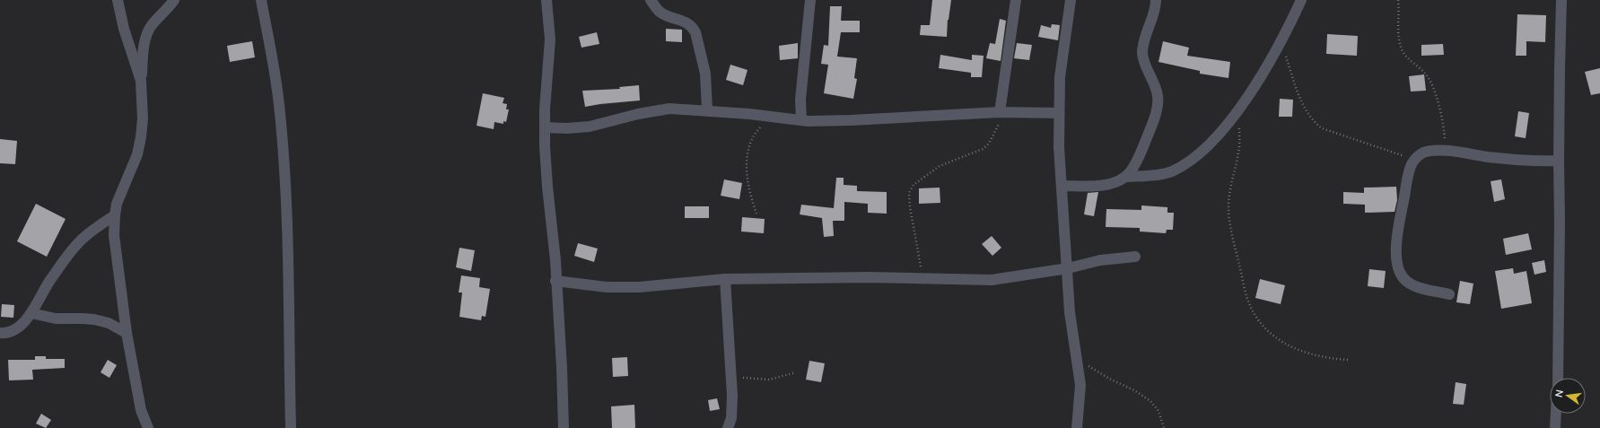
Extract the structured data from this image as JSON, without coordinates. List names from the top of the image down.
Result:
{
  "north": "left"
}
